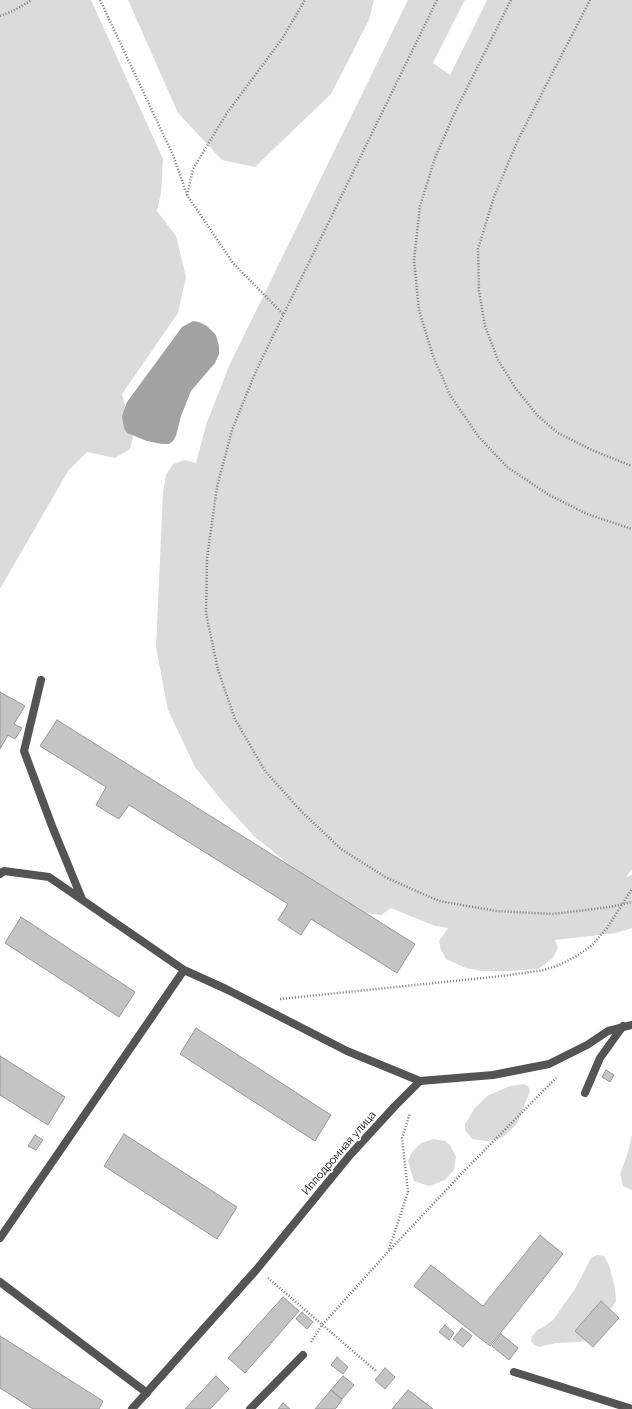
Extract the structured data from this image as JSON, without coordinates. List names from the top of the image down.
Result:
{
  "streets": {
    "street": ["Ипподромная улица"]
  }
}
